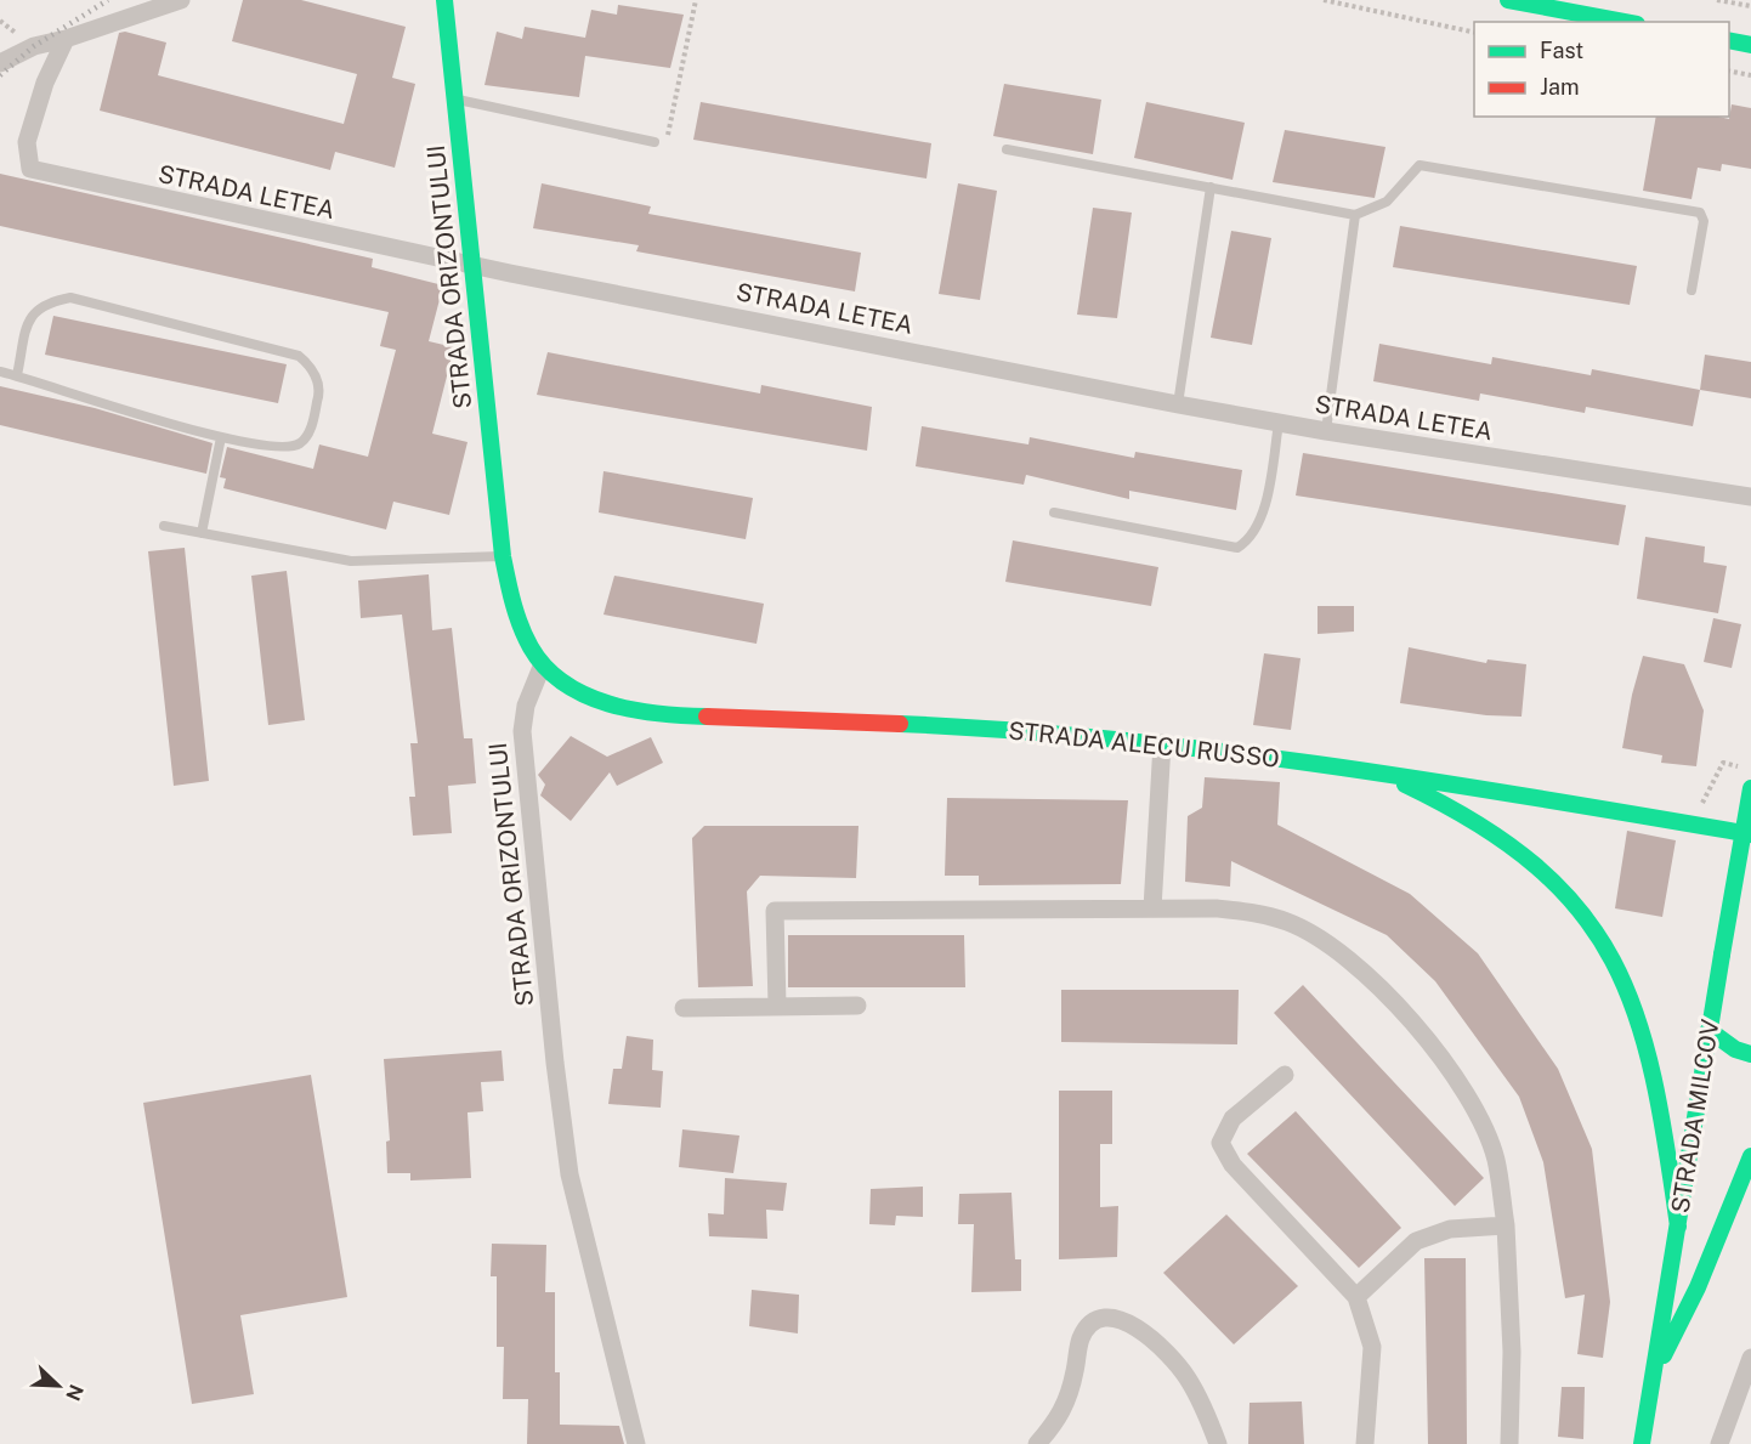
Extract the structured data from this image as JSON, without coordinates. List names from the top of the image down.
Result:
{
  "streets": {
    "street": [
      "STRADA LETEA",
      "STRADA ORIZONTULUI",
      "STRADA ALECU RUSSO",
      "STRADA MILCOV"
    ]
  },
  "crossings": [
    ["STRADA LETEA", "STRADA ORIZONTULUI"],
    ["STRADA ORIZONTULUI", "STRADA ALECU RUSSO"]
  ],
  "legend": ["Fast", "Jam"],
  "north": "bottom right"
}
